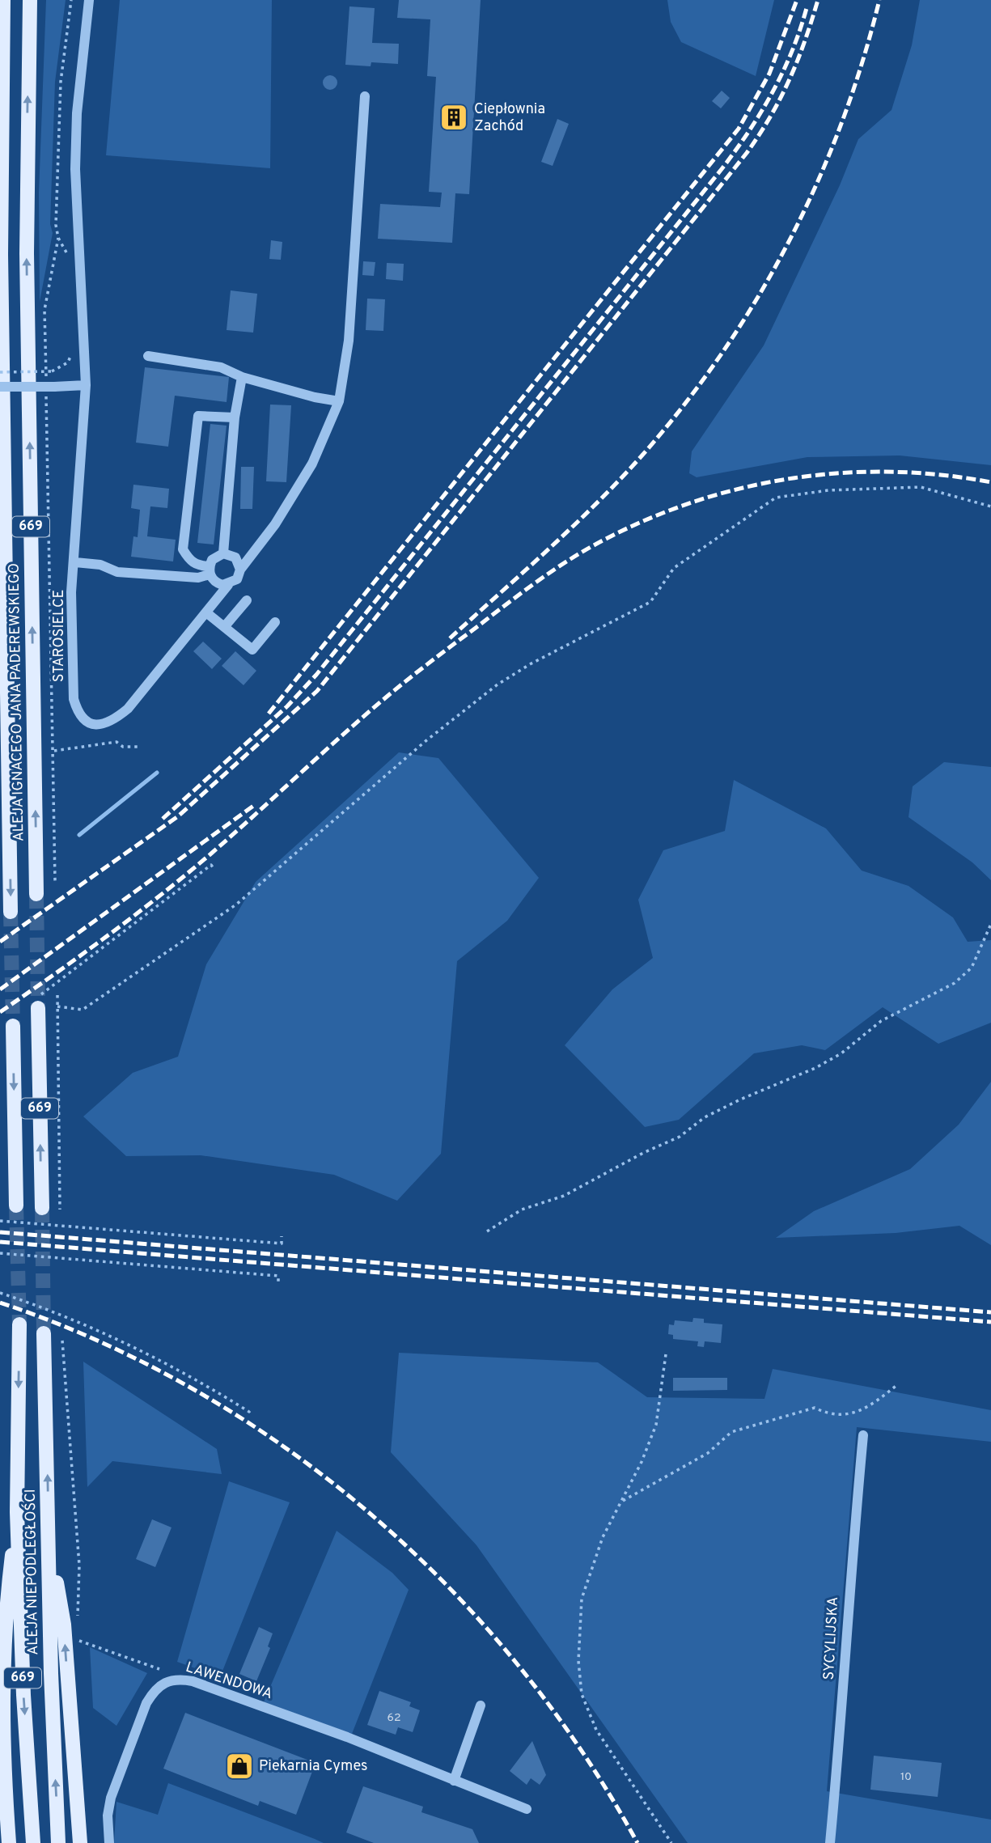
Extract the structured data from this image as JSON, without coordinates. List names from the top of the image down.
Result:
{
  "streets": {
    "main road": ["669", "ALEJA IGNACEGO JANA PADEREWSKIEGO", "ALEJA NIEPODLEGŁOŚCI"],
    "street": ["STAROSIELCE", "SYCYLIJSKA", "LAWENDOWA"]
  },
  "places": {
    "building": ["Ciepłownia Zachód"],
    "shop": ["Piekarnia Cymes"]
  },
  "house_numbers": ["62", "10"]
}
